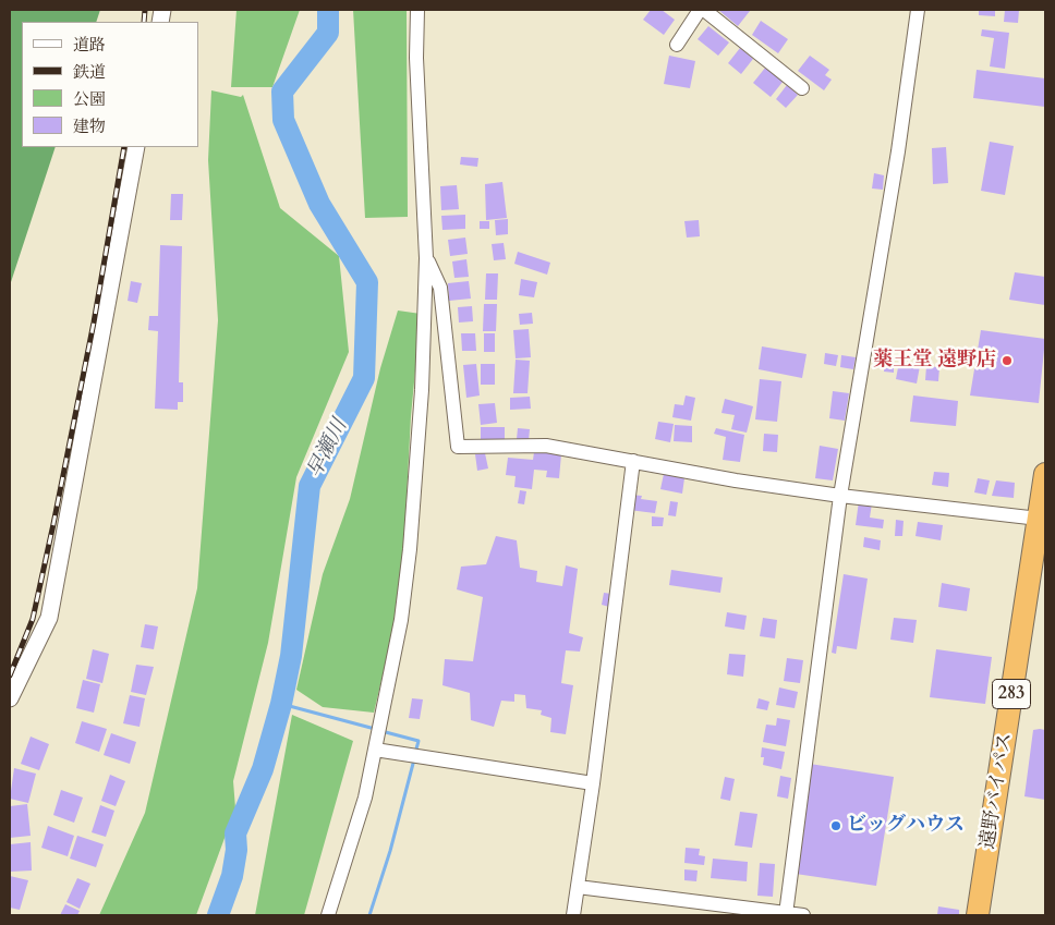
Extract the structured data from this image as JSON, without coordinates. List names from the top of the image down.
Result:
{
  "streets": {
    "highway": ["283", "遠野バイパス"]
  },
  "water": ["早瀬川"],
  "places": ["薬王堂 遠野店", "ビッグハウス"],
  "legend": [
    "道路",
    "鉄道",
    "公園",
    "建物"
  ]
}
